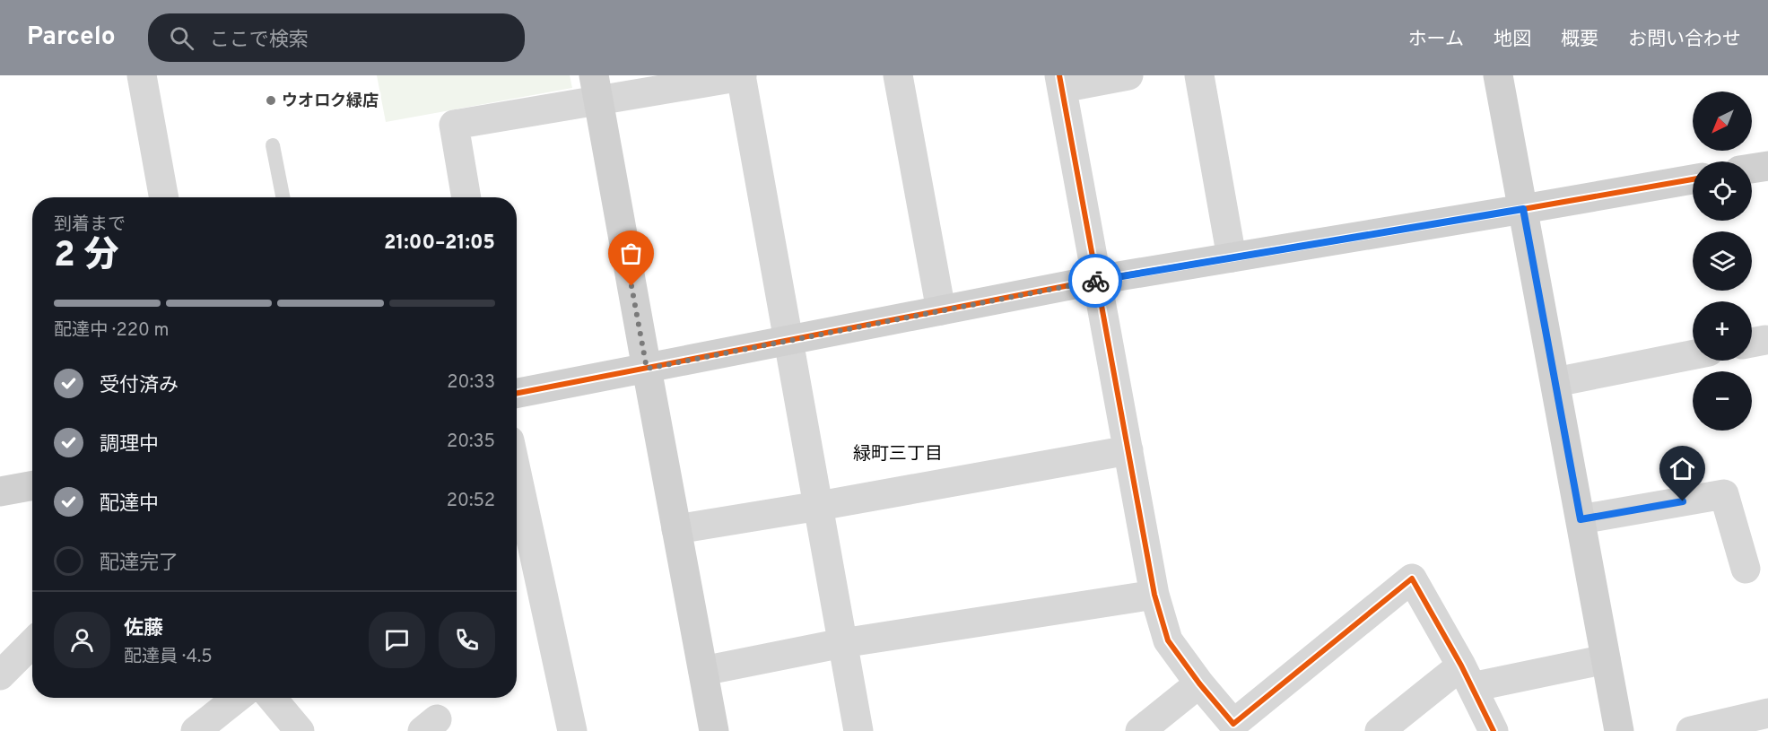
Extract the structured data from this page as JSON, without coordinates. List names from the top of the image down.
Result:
{
  "districts": ["緑町三丁目"],
  "places": ["ウオロク緑店"],
  "north": "bottom left",
  "page": {
    "header": "Parcelo",
    "search": "ここで検索",
    "nav": [
      "ホーム",
      "地図",
      "概要",
      "お問い合わせ"
    ],
    "map_buttons": ["+", "−"],
    "heading": ["2 分", "到着まで", "21:00–21:05"],
    "panel": ["佐藤", "配達員 · 4.5"],
    "bar": "配達中 · 220 m",
    "list": [
      ["受付済み", "20:33"],
      ["調理中", "20:35"],
      ["配達中", "20:52"],
      "配達完了"
    ]
  }
}
